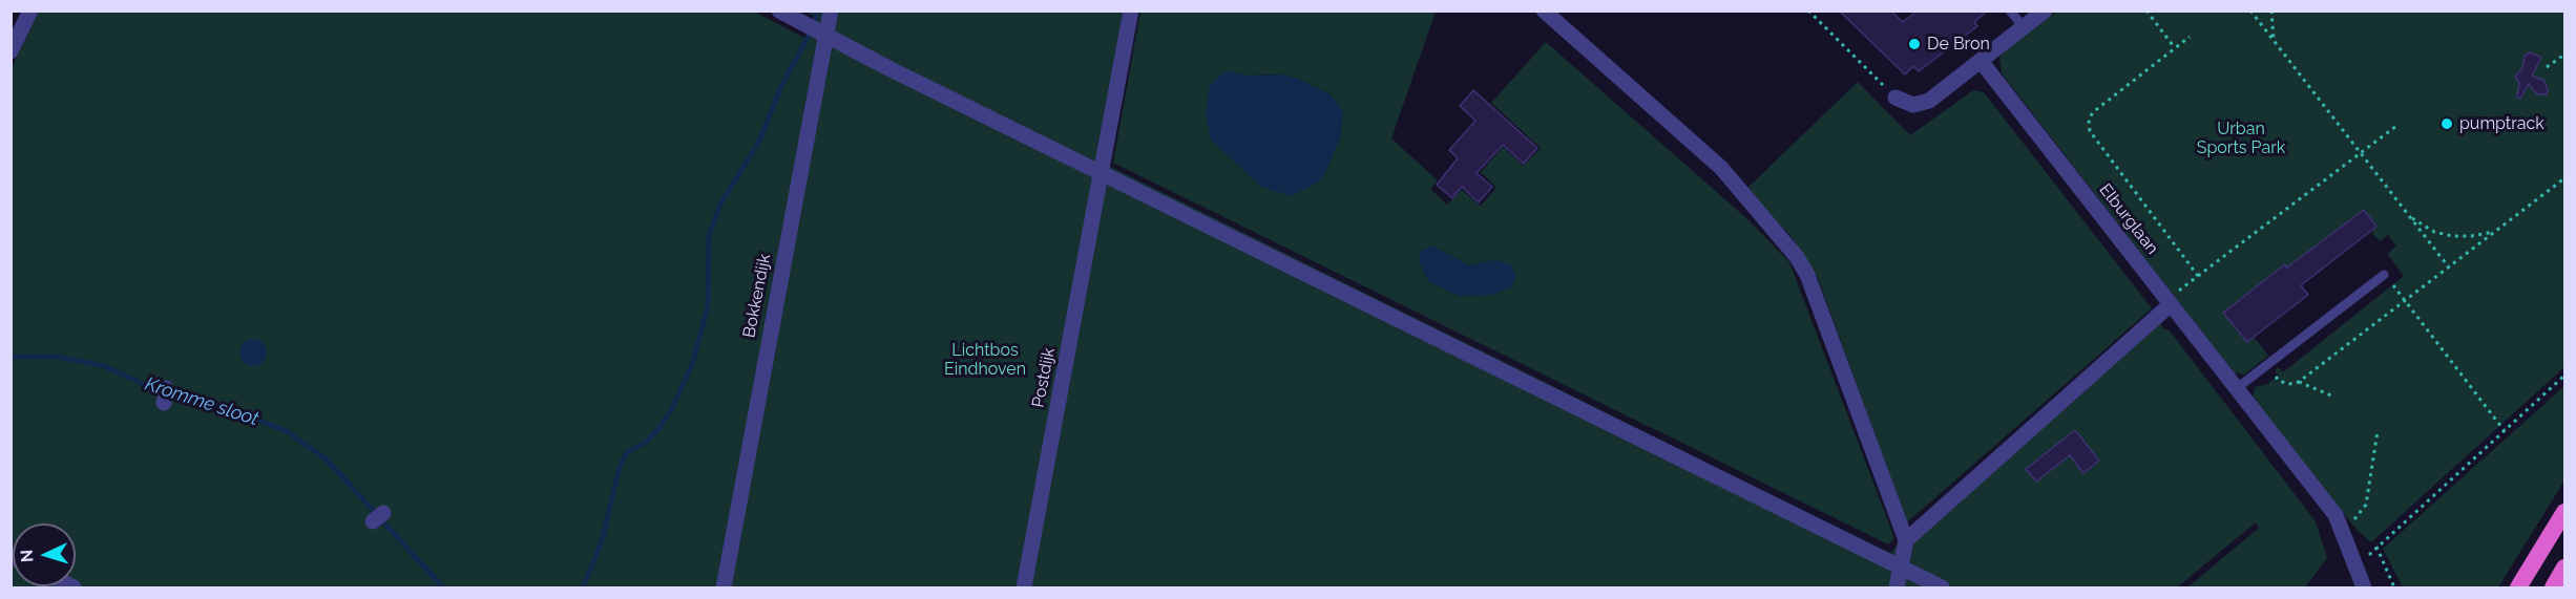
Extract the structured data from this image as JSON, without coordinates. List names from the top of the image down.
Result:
{
  "streets": {
    "street": ["Elburglaan", "Bokkendijk", "Postdijk"]
  },
  "water": ["Kromme sloot"],
  "parks": ["Urban Sports Park", "Lichtbos Eindhoven"],
  "places": ["De Bron", "pumptrack"],
  "north": "left"
}
